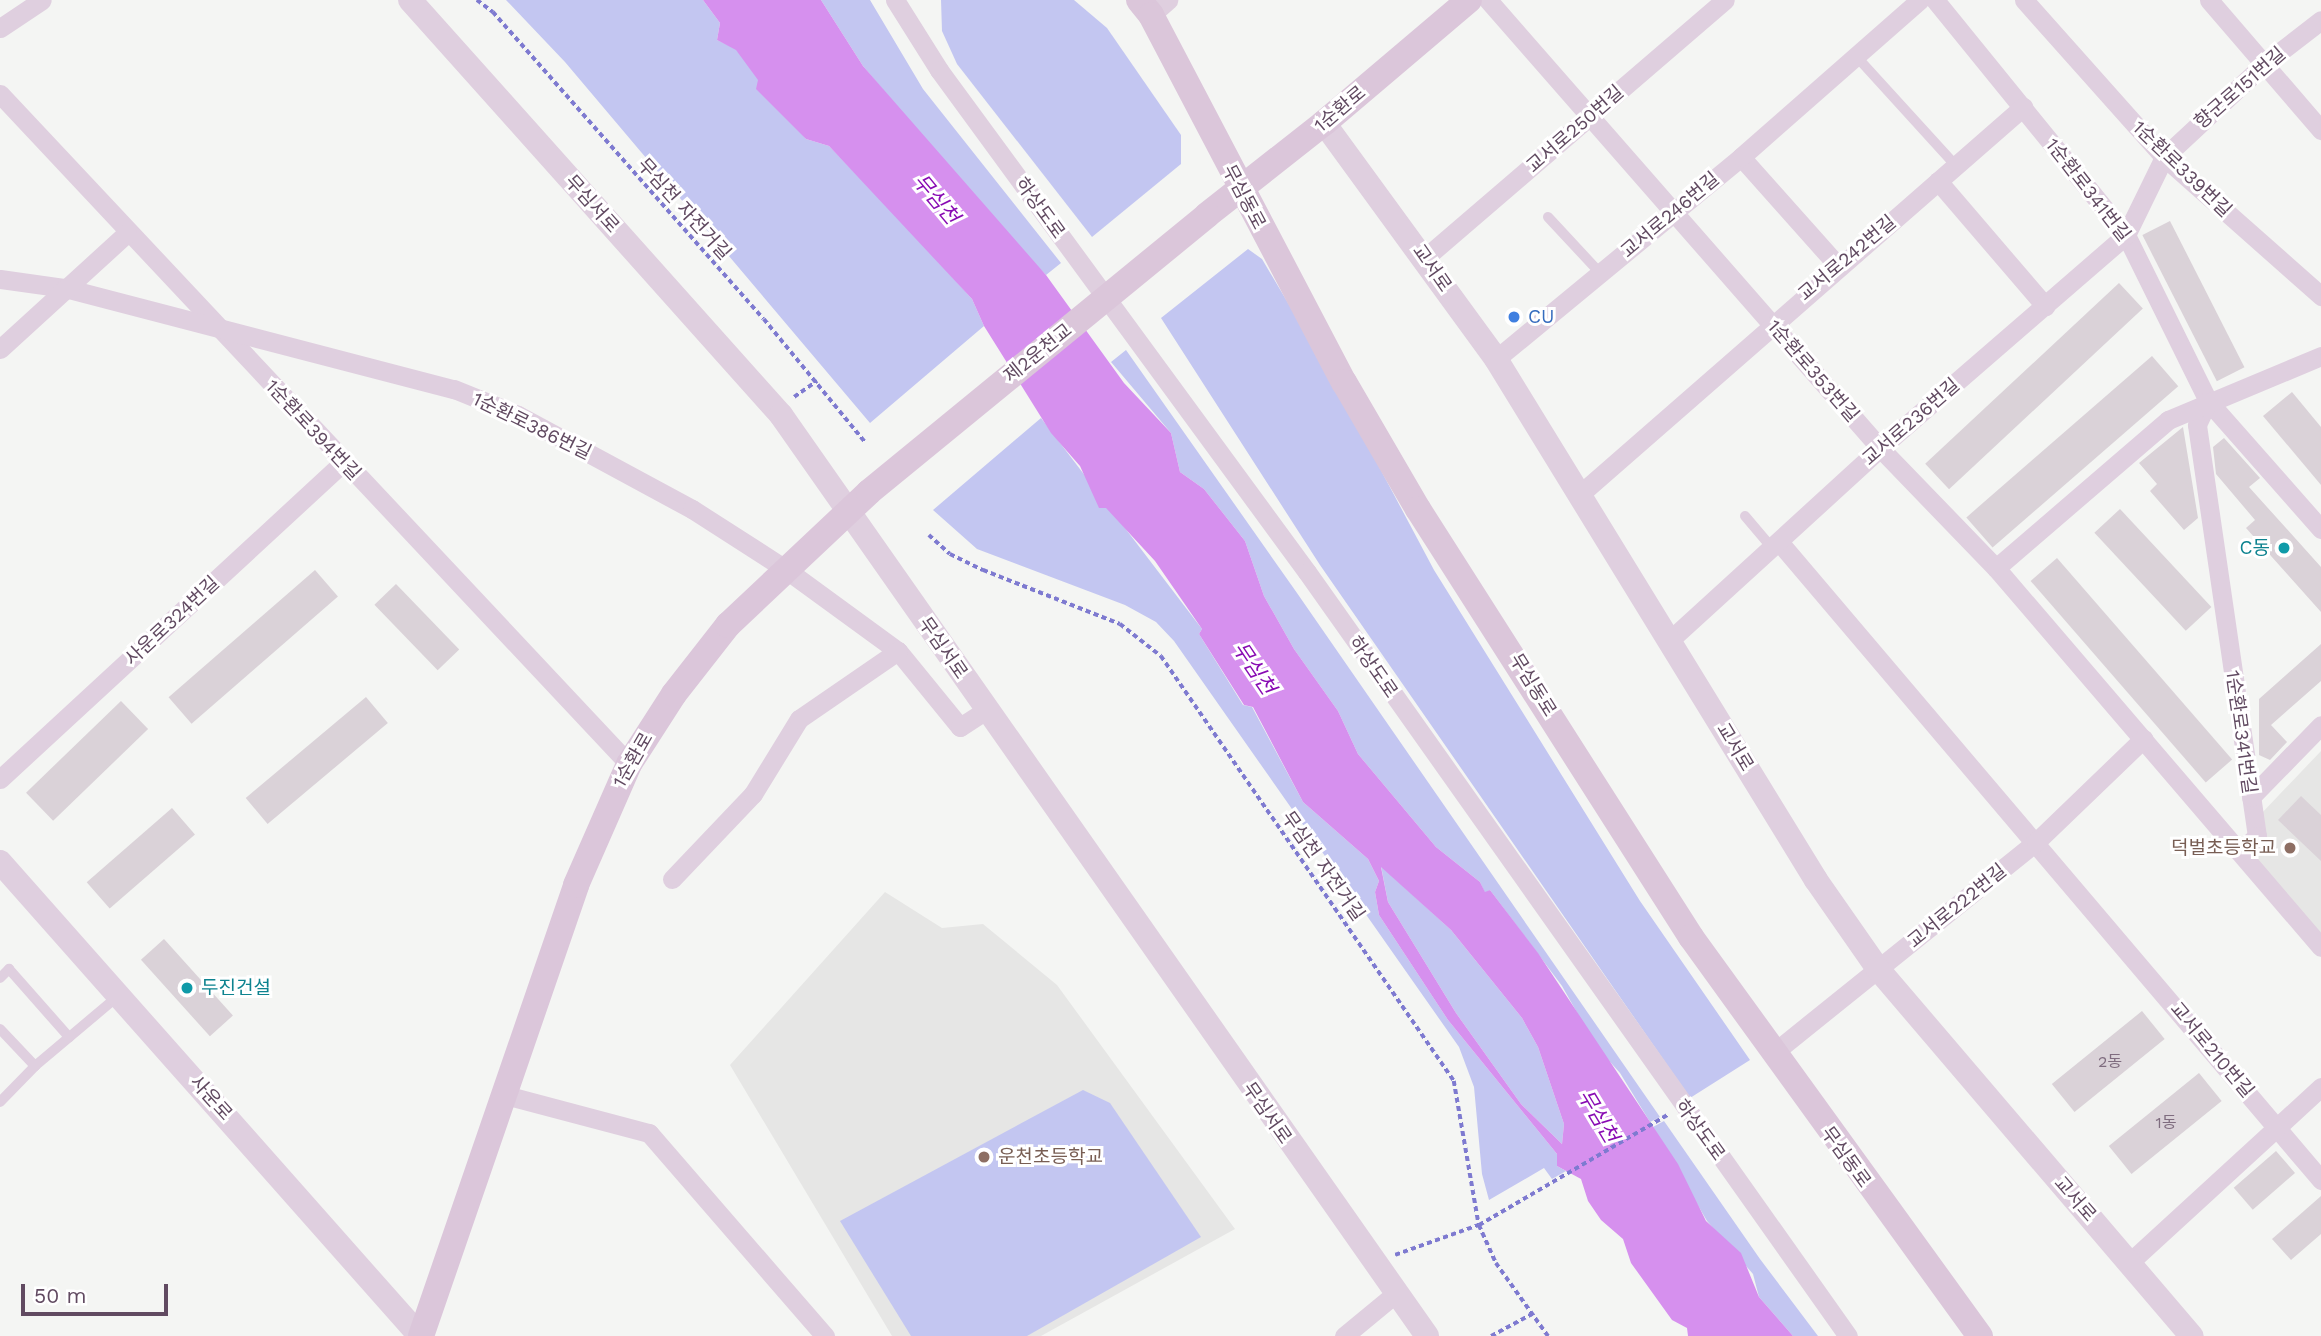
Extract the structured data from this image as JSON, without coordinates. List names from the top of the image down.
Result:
{
  "streets": {
    "main road": ["1순환로", "무심동로", "제2운천교"],
    "street": [
      "향군로151번길",
      "교서로250번길",
      "1순환로339번길",
      "1순환로341번길",
      "무심서로",
      "하상도로",
      "교서로246번길",
      "교서로242번길",
      "교서로",
      "1순환로353번길",
      "교서로236번길",
      "1순환로386번길",
      "1순환로394번길",
      "사운로324번길",
      "교서로222번길",
      "교서로210번길",
      "사운로"
    ],
    "path": ["무심천 자전거길"]
  },
  "crossings": [
    ["향군로151번길", "1순환로339번길"],
    ["향군로151번길", "1순환로341번길"],
    ["향군로151번길", "교서로236번길"],
    ["1순환로", "무심동로"],
    ["1순환로", "무심서로"],
    ["1순환로", "교서로"],
    ["1순환로", "제2운천교"],
    ["1순환로", "1순환로386번길"],
    ["1순환로", "1순환로394번길"],
    ["1순환로", "사운로"],
    ["교서로250번길", "교서로"],
    ["교서로250번길", "1순환로353번길"],
    ["1순환로341번길", "교서로242번길"],
    ["1순환로341번길", "1순환로353번길"],
    ["1순환로341번길", "교서로236번길"],
    ["무심동로", "교서로222번길"],
    ["무심서로", "1순환로386번길"],
    ["교서로246번길", "교서로"],
    ["교서로246번길", "1순환로353번길"],
    ["교서로242번길", "교서로"],
    ["교서로242번길", "1순환로353번길"],
    ["교서로", "교서로236번길"],
    ["교서로", "교서로222번길"],
    ["1순환로353번길", "교서로236번길"],
    ["1순환로353번길", "교서로222번길"],
    ["1순환로386번길", "1순환로394번길"],
    ["1순환로394번길", "사운로324번길"],
    ["교서로222번길", "교서로210번길"]
  ],
  "water": ["무심천"],
  "places": [
    "CU",
    "C동",
    "덕벌초등학교",
    "두진건설",
    "운천초등학교"
  ],
  "house_numbers": ["2동", "1동"],
  "scale_bar": "50 m"
}
